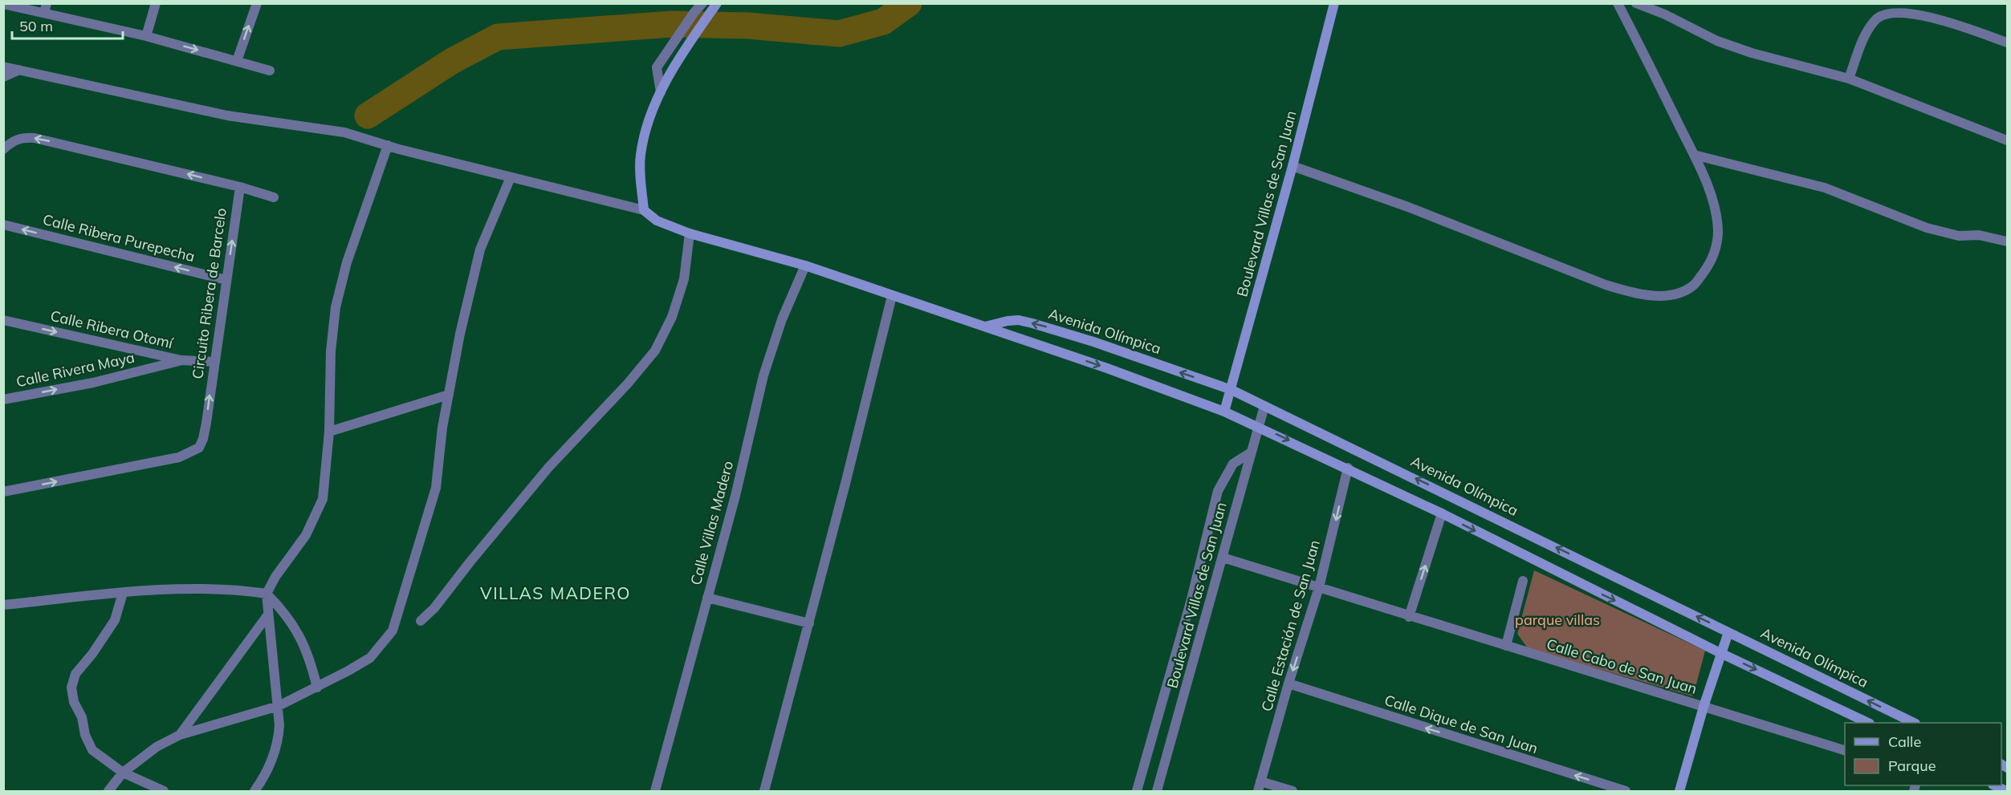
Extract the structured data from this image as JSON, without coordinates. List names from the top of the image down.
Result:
{
  "streets": {
    "street": [
      "Boulevard Villas de San Juan",
      "Calle Ribera Purepecha",
      "Circuito Ribera de Barcelo",
      "Calle Ribera Otomí",
      "Avenida Olímpica",
      "Calle Rivera Maya",
      "Calle Villas Madero",
      "Calle Estación de San Juan",
      "Calle Cabo de San Juan",
      "Calle Dique de San Juan"
    ]
  },
  "crossings": [
    ["Boulevard Villas de San Juan", "Avenida Olímpica"],
    ["Boulevard Villas de San Juan", "Calle Cabo de San Juan"],
    ["Calle Ribera Purepecha", "Circuito Ribera de Barcelo"],
    ["Circuito Ribera de Barcelo", "Calle Ribera Otomí"],
    ["Calle Ribera Otomí", "Calle Rivera Maya"],
    ["Calle Estación de San Juan", "Calle Cabo de San Juan"],
    ["Calle Estación de San Juan", "Calle Dique de San Juan"]
  ],
  "one_way": [
    "Calle Ribera Purepecha",
    "Circuito Ribera de Barcelo",
    "Calle Ribera Otomí",
    "Calle Rivera Maya",
    "Calle Estación de San Juan",
    "Calle Dique de San Juan"
  ],
  "districts": ["VILLAS MADERO"],
  "parks": ["parque villas"],
  "legend": ["Calle", "Parque"],
  "scale_bar": "50 m"
}
